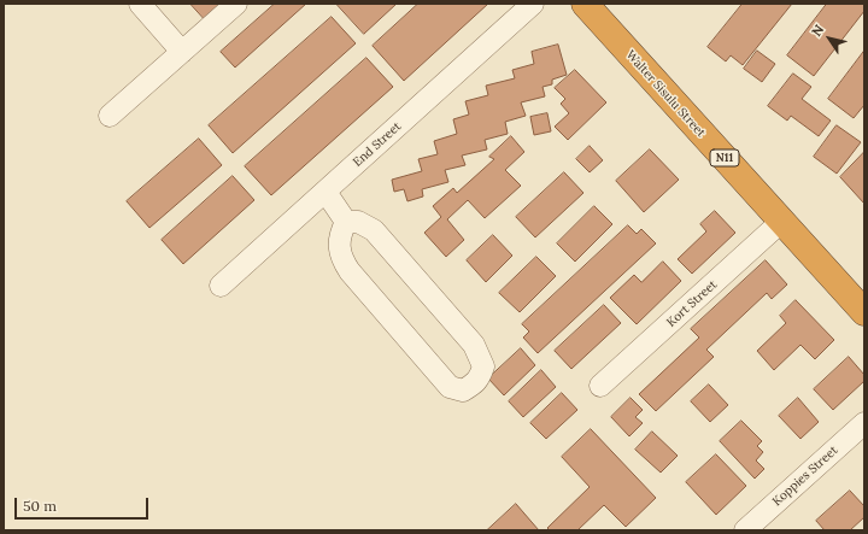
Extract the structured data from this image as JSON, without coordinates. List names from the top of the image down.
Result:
{
  "streets": {
    "highway": ["Walter Sisulu Street", "N11"],
    "street": ["End Street", "Kort Street", "Koppies Street"]
  },
  "crossings": [
    ["Walter Sisulu Street", "Kort Street"]
  ],
  "scale_bar": "50 m",
  "north": "top left"
}
